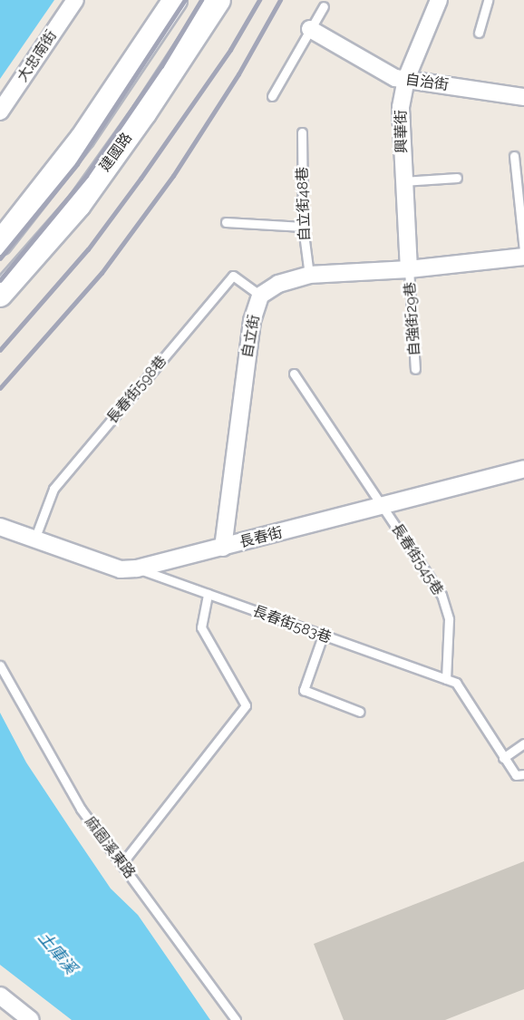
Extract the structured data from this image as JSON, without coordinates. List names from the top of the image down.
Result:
{
  "streets": {
    "main road": ["建國路"],
    "street": [
      "大忠南街",
      "自治街",
      "興華街",
      "自立街",
      "長春街"
    ],
    "lane": [
      "自立街48巷",
      "自強街29巷",
      "長春街598巷",
      "長春街545巷",
      "長春街583巷",
      "麻園溪東路"
    ]
  },
  "crossings": [
    ["自治街", "興華街"],
    ["興華街", "自強街29巷"],
    ["興華街", "自立街"],
    ["自立街48巷", "自立街"],
    ["自強街29巷", "自立街"],
    ["自立街", "長春街598巷"],
    ["自立街", "長春街"],
    ["長春街598巷", "長春街"],
    ["長春街", "長春街545巷"],
    ["長春街", "長春街583巷"],
    ["長春街545巷", "長春街583巷"]
  ],
  "water": ["土庫溪"]
}
